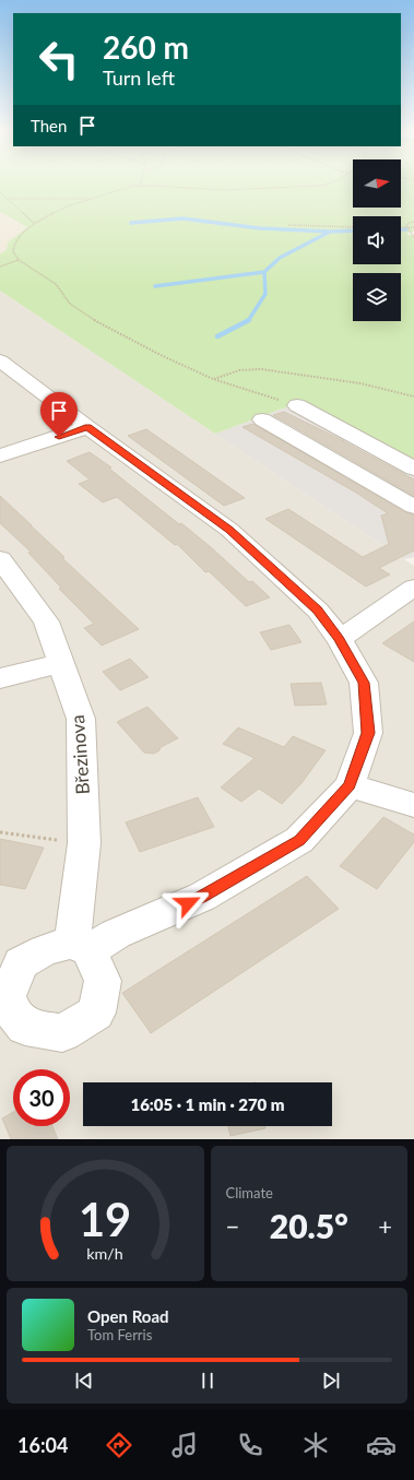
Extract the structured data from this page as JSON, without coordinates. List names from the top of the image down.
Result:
{
  "streets": {
    "street": ["Březinova"]
  },
  "north": "right",
  "page": {
    "turn": ["260 m", "Turn left"],
    "then": "Then",
    "limit": "30",
    "trip": "16:05 · 1 min · 270 m",
    "tile": "Climate",
    "heat": ["−", "20.5°", "+"],
    "song": ["Open Road", "Tom Ferris"],
    "tabs": "16:04",
    "gauge": ["19", "km/h"]
  }
}
